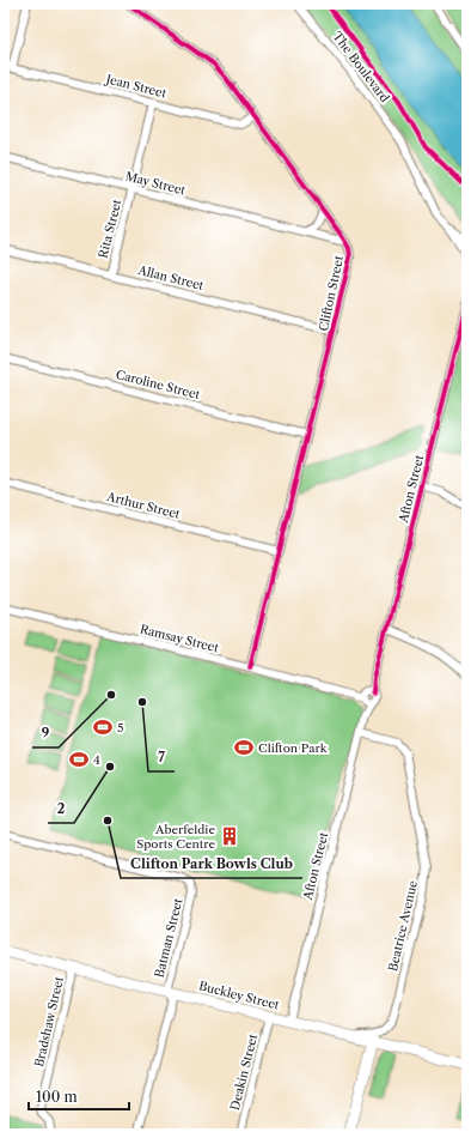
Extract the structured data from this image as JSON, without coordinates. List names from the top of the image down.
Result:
{
  "streets": {
    "main road": ["Buckley Street"],
    "street": [
      "The Boulevard",
      "Jean Street",
      "May Street",
      "Rita Street",
      "Allan Street",
      "Clifton Street",
      "Caroline Street",
      "Afton Street",
      "Arthur Street",
      "Ramsay Street",
      "Beatrice Avenue",
      "Batman Street",
      "Bradshaw Street",
      "Deakin Street"
    ]
  },
  "crossings": [
    ["Jean Street", "Rita Street"],
    ["Jean Street", "Clifton Street"],
    ["May Street", "Rita Street"],
    ["May Street", "Clifton Street"],
    ["Rita Street", "Allan Street"],
    ["Allan Street", "Clifton Street"],
    ["Clifton Street", "Caroline Street"],
    ["Clifton Street", "Arthur Street"],
    ["Clifton Street", "Ramsay Street"],
    ["Afton Street", "Ramsay Street"],
    ["Afton Street", "Beatrice Avenue"],
    ["Afton Street", "Buckley Street"],
    ["Beatrice Avenue", "Buckley Street"],
    ["Batman Street", "Buckley Street"],
    ["Buckley Street", "Bradshaw Street"],
    ["Buckley Street", "Deakin Street"]
  ],
  "places": {
    "other": [
      "9",
      "7",
      "2",
      "Clifton Park Bowls Club"
    ],
    "sports": ["5", "Clifton Park", "4"],
    "building": ["Aberfeldie Sports Centre"]
  },
  "scale_bar": "100 m"
}
